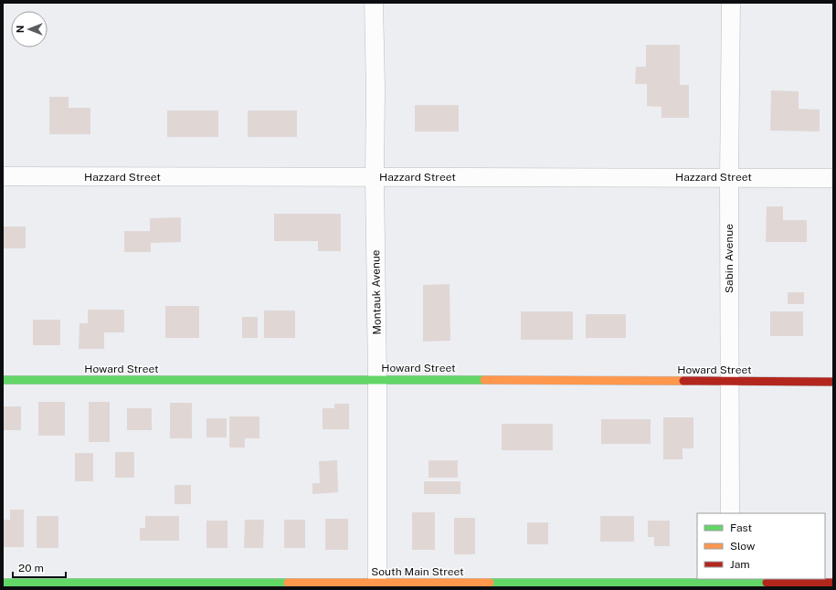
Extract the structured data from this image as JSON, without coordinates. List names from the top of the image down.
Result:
{
  "streets": {
    "street": [
      "Hazzard Street",
      "Sabin Avenue",
      "Montauk Avenue",
      "Howard Street",
      "South Main Street"
    ]
  },
  "crossings": [
    ["Hazzard Street", "Sabin Avenue"],
    ["Hazzard Street", "Montauk Avenue"],
    ["Sabin Avenue", "Howard Street"],
    ["Montauk Avenue", "Howard Street"],
    ["Montauk Avenue", "South Main Street"]
  ],
  "legend": ["Fast", "Slow", "Jam"],
  "scale_bar": "20 m",
  "north": "left"
}
